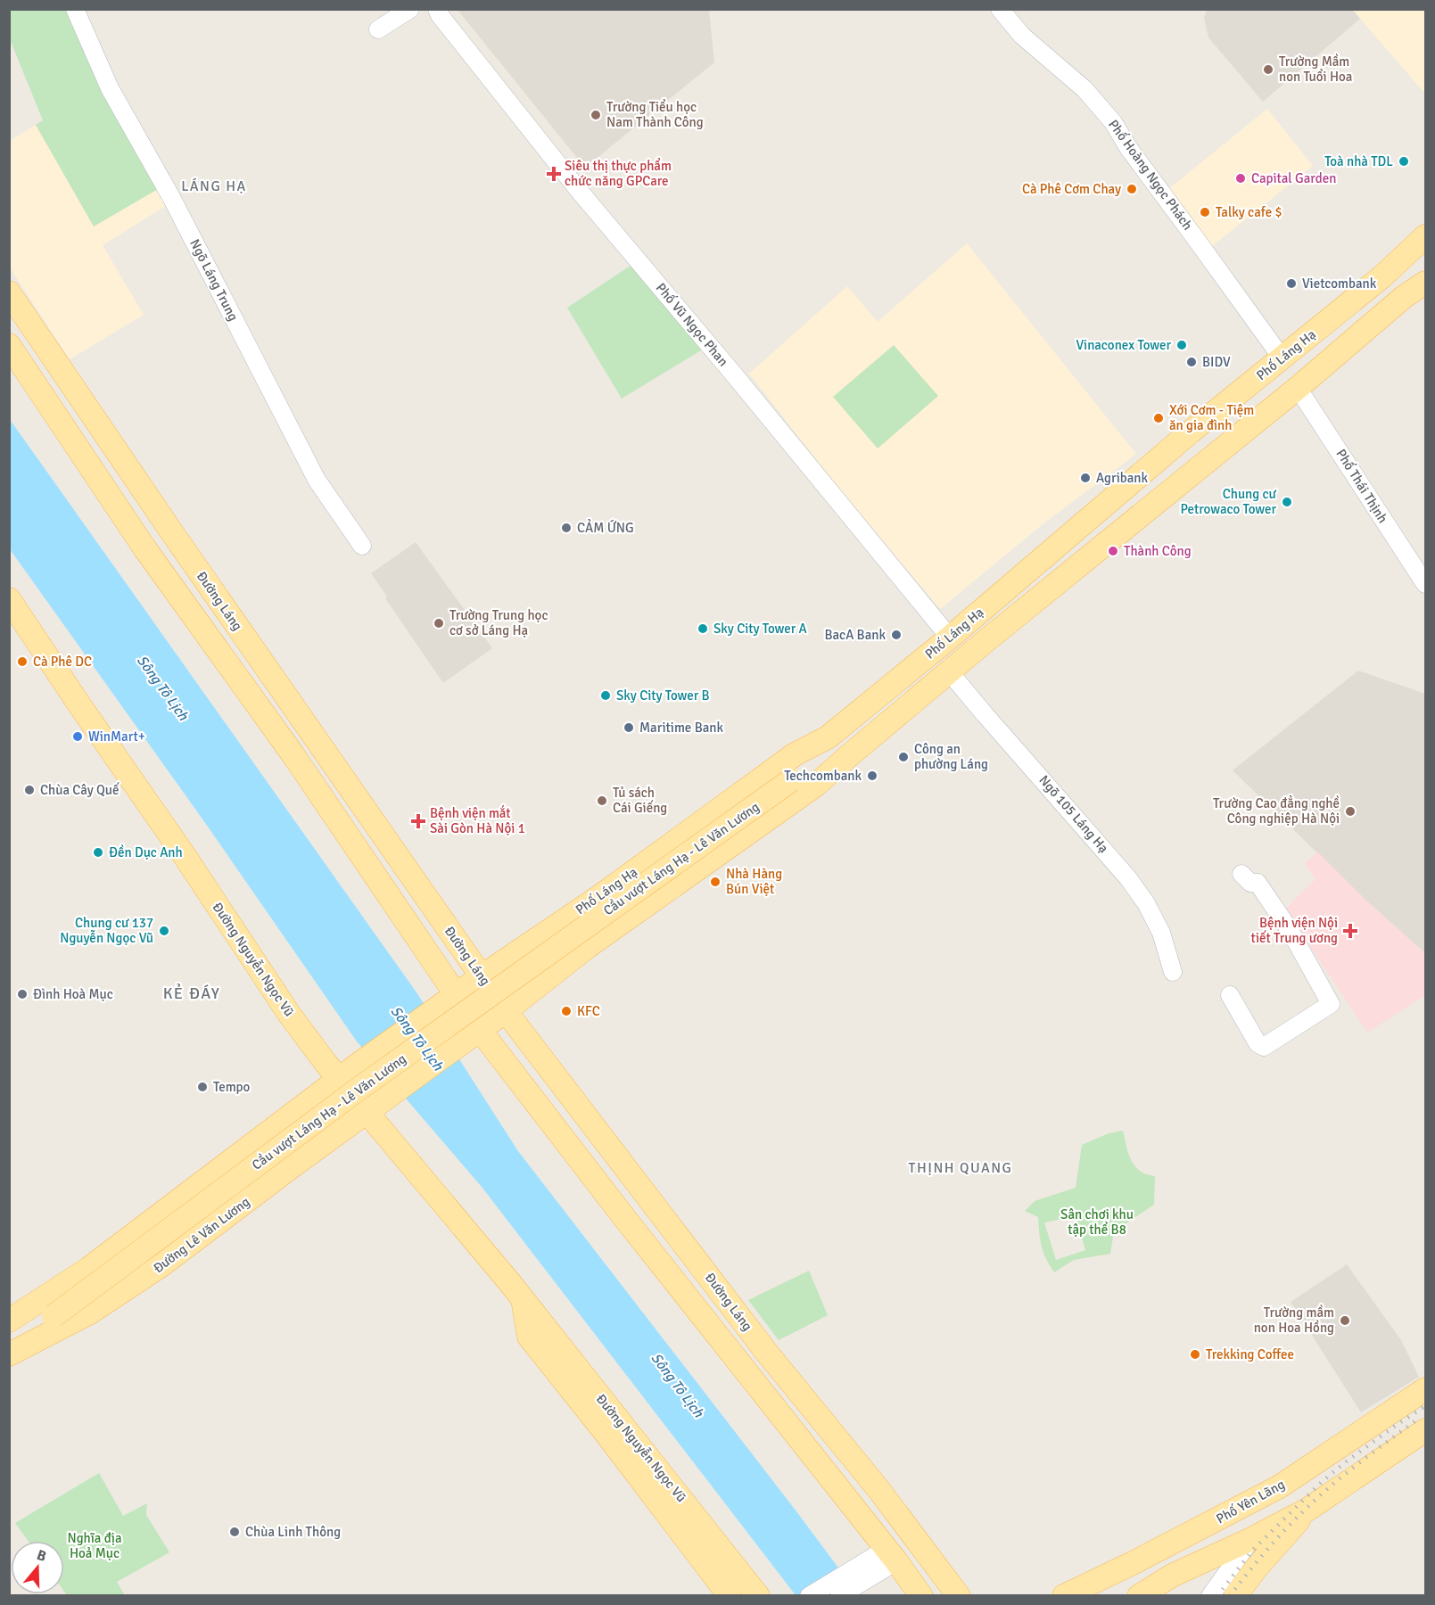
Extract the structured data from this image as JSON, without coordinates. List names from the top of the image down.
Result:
{
  "streets": {
    "main road": [
      "Phố Láng Hạ",
      "Đường Láng",
      "Cầu vượt Láng Hạ - Lê Văn Lương",
      "Đường Nguyễn Ngọc Vũ",
      "Đường Lê Văn Lương",
      "Phố Yên Lãng"
    ],
    "street": [
      "Phố Hoàng Ngọc Phách",
      "Ngõ Láng Trung",
      "Phố Vũ Ngọc Phan",
      "Phố Thái Thịnh",
      "Ngõ 105 Láng Hạ"
    ]
  },
  "crossings": [
    ["Phố Hoàng Ngọc Phách", "Phố Láng Hạ"],
    ["Phố Vũ Ngọc Phan", "Phố Láng Hạ"],
    ["Phố Láng Hạ", "Phố Thái Thịnh"],
    ["Phố Láng Hạ", "Đường Láng"],
    ["Phố Láng Hạ", "Ngõ 105 Láng Hạ"],
    ["Phố Láng Hạ", "Cầu vượt Láng Hạ - Lê Văn Lương"],
    ["Phố Láng Hạ", "Đường Lê Văn Lương"],
    ["Cầu vượt Láng Hạ - Lê Văn Lương", "Đường Lê Văn Lương"],
    ["Đường Nguyễn Ngọc Vũ", "Đường Lê Văn Lương"]
  ],
  "districts": ["LÁNG HẠ", "KẺ ĐÁY", "THỊNH QUANG"],
  "water": ["Sông Tô Lịch"],
  "parks": ["Sân chơi khu tập thể B8", "Nghĩa địa Hoả Mục"],
  "places": {
    "other": [
      "Trường Mầm non Tuổi Hoa",
      "Trường Tiểu học Nam Thành Công",
      "Toà nhà TDL",
      "Capital Garden",
      "Cà Phê Cơm Chay",
      "Talky cafe $",
      "Vietcombank",
      "Vinaconex Tower",
      "BIDV",
      "Xới Cơm - Tiệm ăn gia đình",
      "Agribank",
      "Chung cư Petrowaco Tower",
      "CẢM ỨNG",
      "Thành Công",
      "Trường Trung học cơ sở Láng Hạ",
      "Sky City Tower A",
      "BacA Bank",
      "Cà Phê DC",
      "Sky City Tower B",
      "Maritime Bank",
      "WinMart+",
      "Công an phường Láng",
      "Techcombank",
      "Chùa Cây Quế",
      "Tủ sách Cái Giếng",
      "Trường Cao đẳng nghề Công nghiệp Hà Nội",
      "Đền Dục Anh",
      "Nhà Hàng Bún Việt",
      "Chung cư 137 Nguyễn Ngọc Vũ",
      "Đình Hoà Mục",
      "KFC",
      "Tempo",
      "Trường mầm non Hoa Hồng",
      "Trekking Coffee",
      "Chùa Linh Thông"
    ],
    "health": ["Siêu thị thực phẩm chức năng GPCare", "Bệnh viện mắt Sài Gòn Hà Nội 1", "Bệnh viện Nội tiết Trung ương"]
  },
  "north": "top"
}
